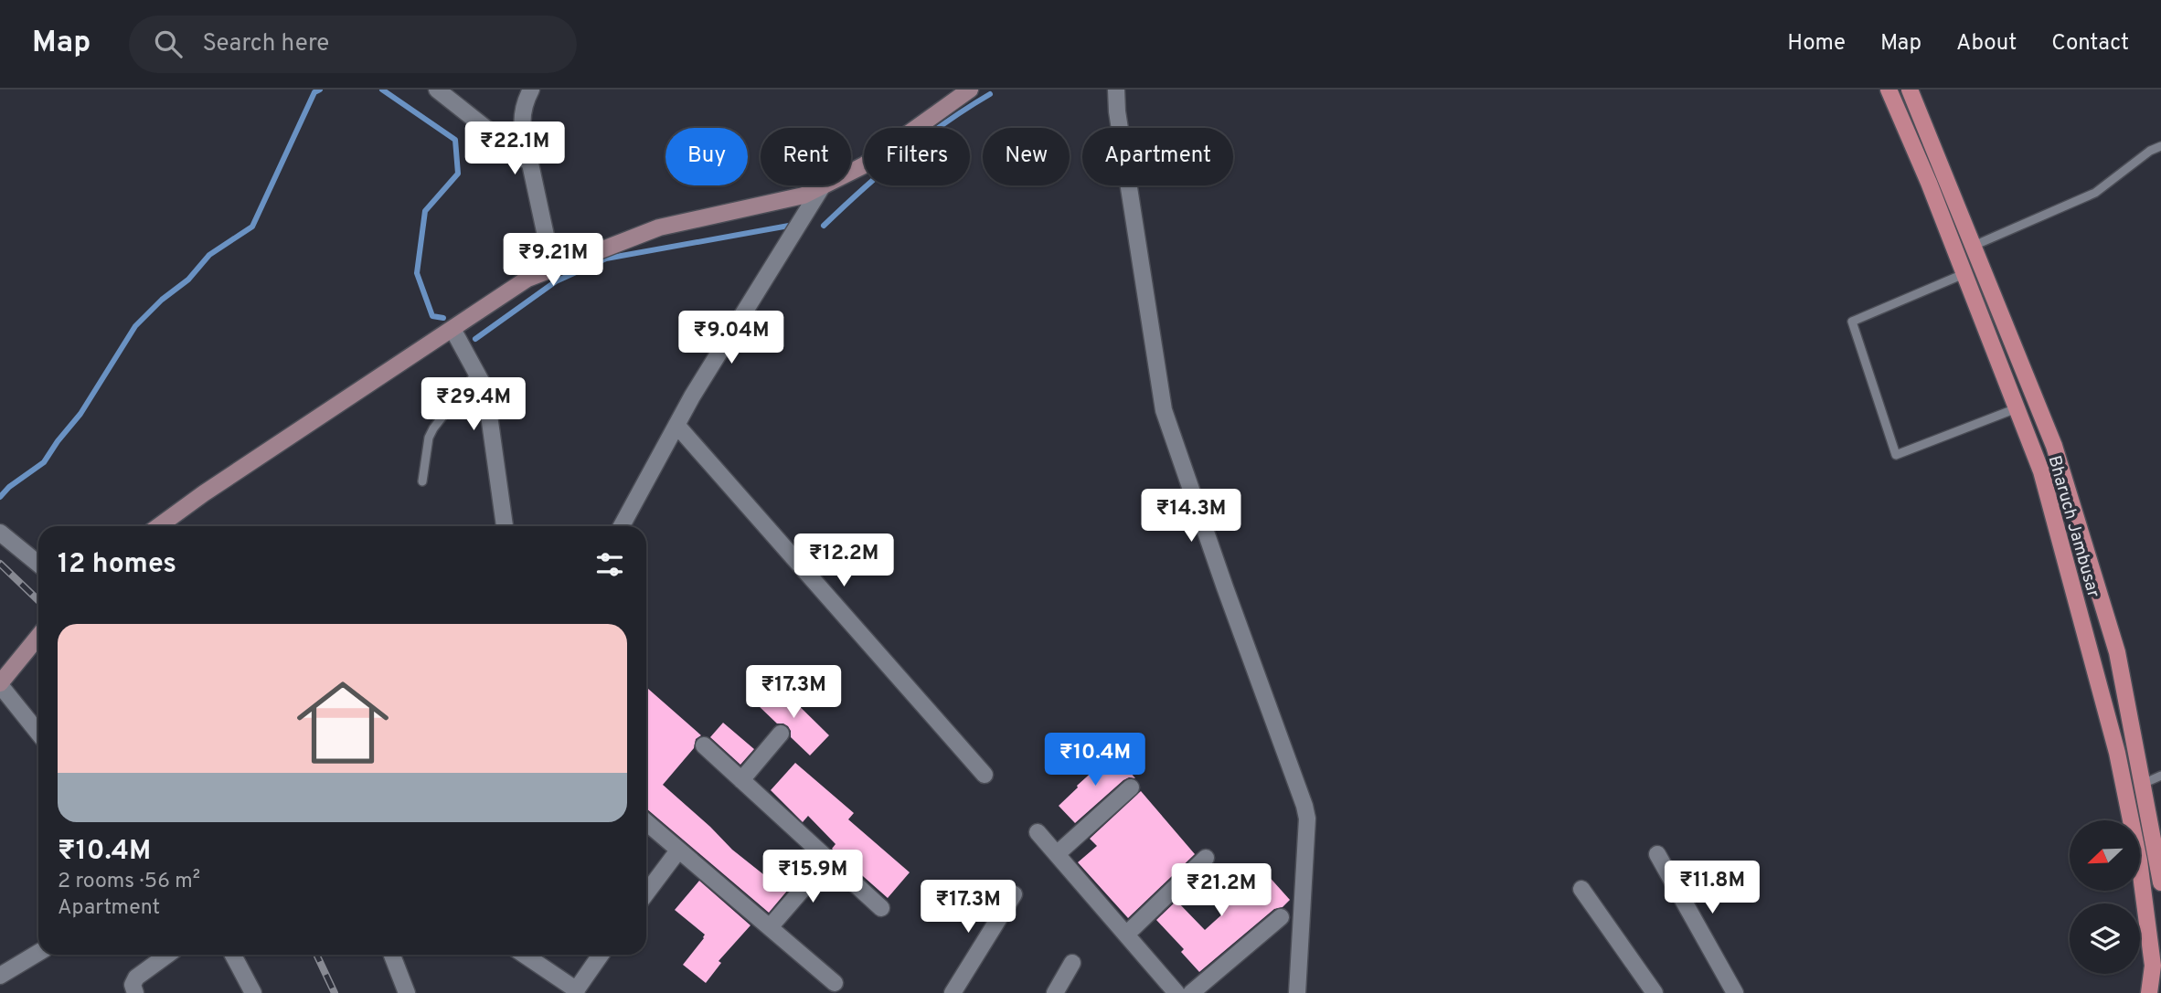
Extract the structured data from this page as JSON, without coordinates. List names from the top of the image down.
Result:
{
  "streets": {
    "main road": ["Bharuch Jambusar"]
  },
  "north": "bottom left",
  "page": {
    "header": "Map",
    "search": "Search here",
    "nav": [
      "Home",
      "Map",
      "About",
      "Contact"
    ],
    "price": [
      "₹22.1M",
      "₹9.21M",
      "₹9.04M",
      "₹29.4M",
      "₹14.3M",
      "₹12.2M",
      "₹17.3M",
      "₹10.4M",
      "₹15.9M",
      "₹11.8M",
      "₹21.2M",
      "₹17.3M"
    ],
    "chip": [
      "Buy",
      "Rent",
      "Filters",
      "New",
      "Apartment"
    ],
    "heading": "12 homes",
    "list": [
      {
        "name": "₹10.4M",
        "note": "2 rooms · 56 m² · Apartment"
      }
    ]
  }
}
